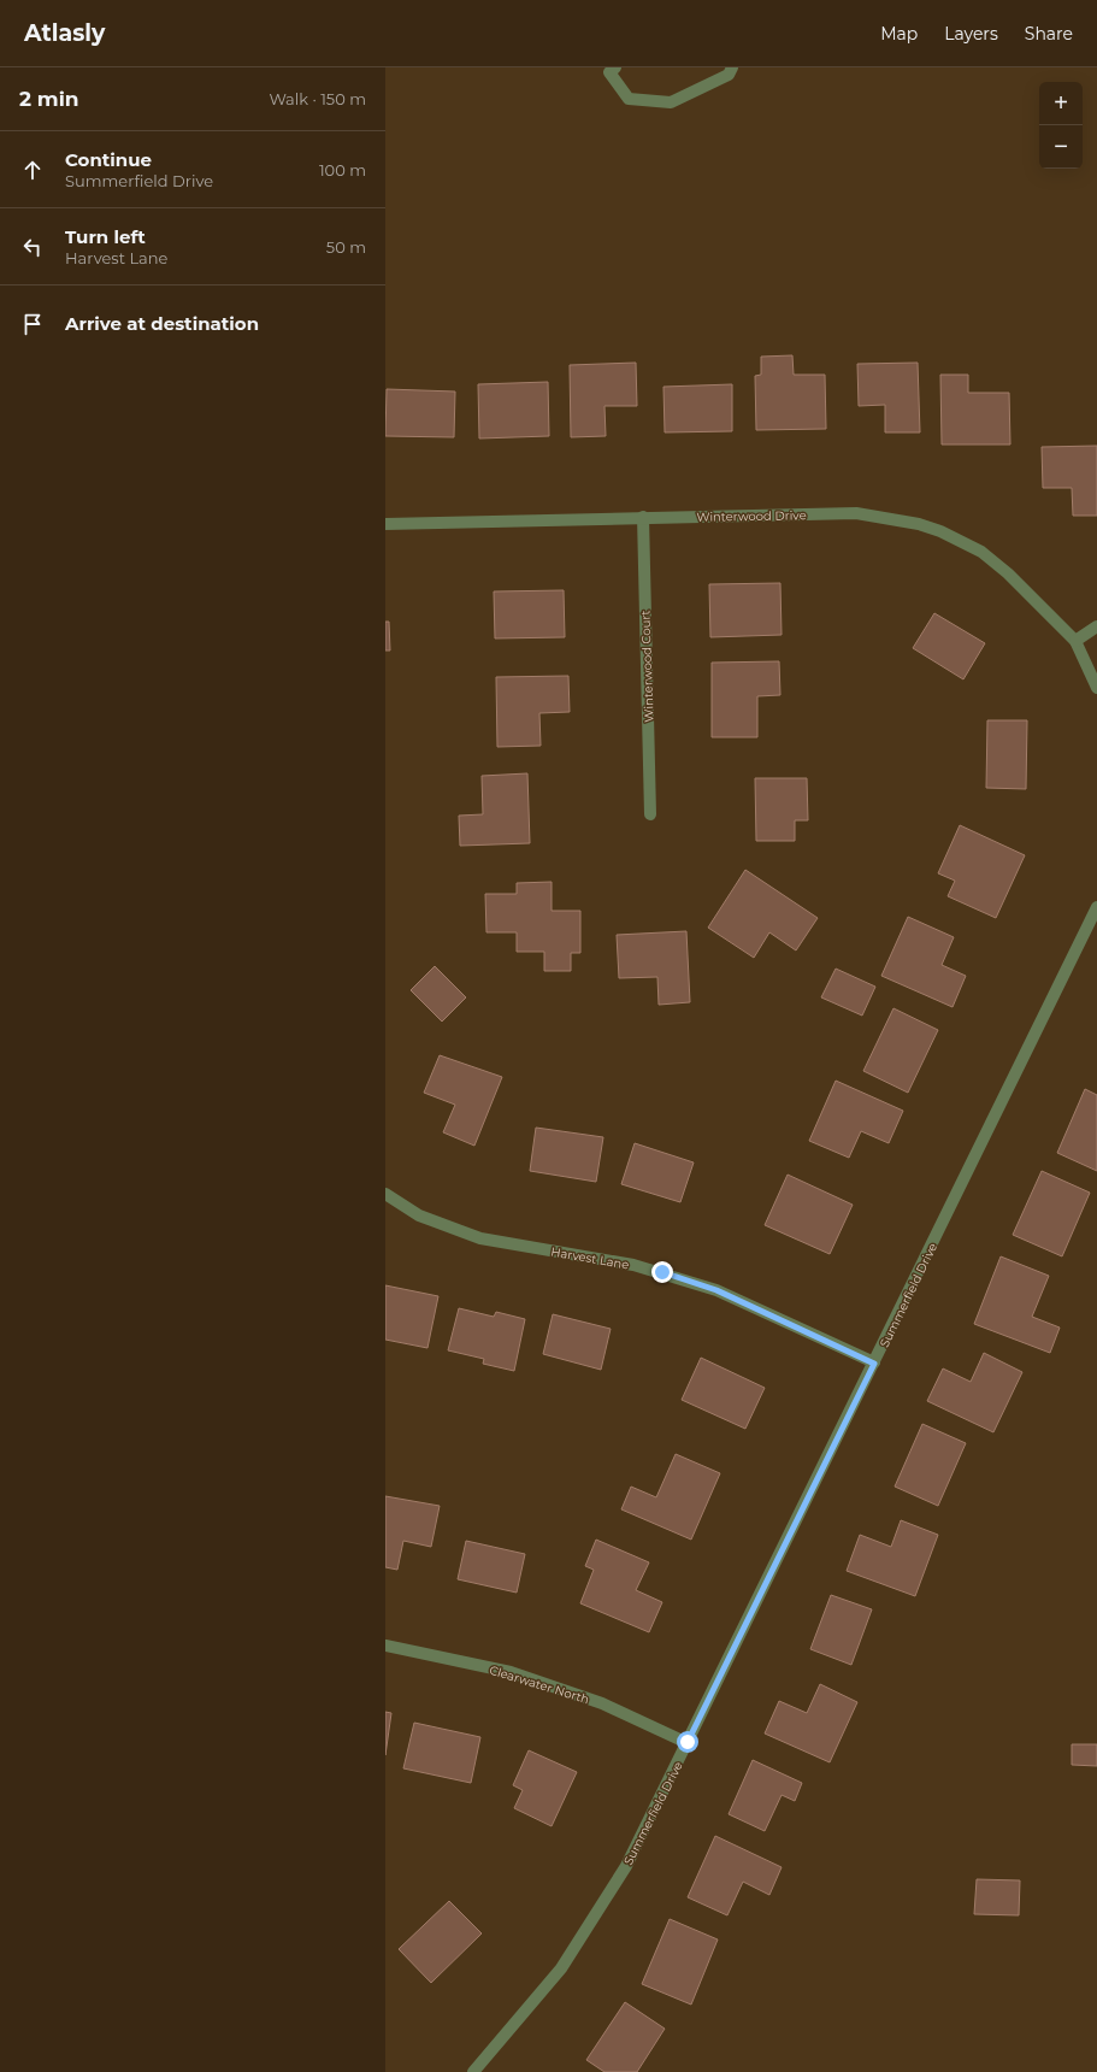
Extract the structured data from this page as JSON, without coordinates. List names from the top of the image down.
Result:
{
  "streets": {
    "street": [
      "Winterwood Drive",
      "Winterwood Court",
      "Harvest Lane",
      "Summerfield Drive",
      "Clearwater North"
    ]
  },
  "crossings": [
    ["Winterwood Drive", "Winterwood Court"],
    ["Harvest Lane", "Summerfield Drive"],
    ["Summerfield Drive", "Clearwater North"]
  ],
  "page": {
    "header": "Atlasly",
    "nav": ["Map", "Layers", "Share"],
    "heading": ["2 min", "Walk · 150 m"],
    "map_buttons": ["+", "−"],
    "list": [
      ["Continue", "Summerfield Drive", "100 m"],
      ["Turn left", "Harvest Lane", "50 m"],
      "Arrive at destination"
    ]
  }
}
